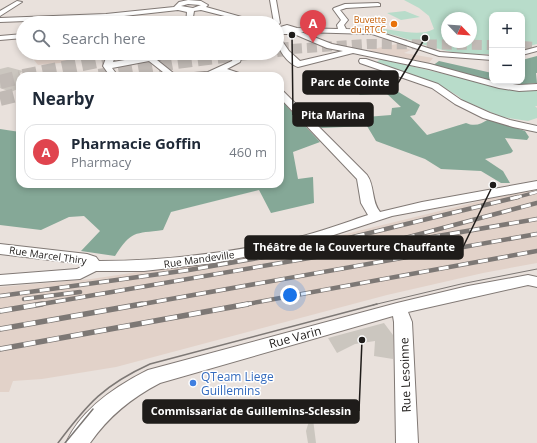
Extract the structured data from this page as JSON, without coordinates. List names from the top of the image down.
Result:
{
  "streets": {
    "street": [
      "Rue Marcel Thiry",
      "Rue Mandeville",
      "Rue Varin",
      "Rue Lesoinne"
    ]
  },
  "crossings": [
    ["Rue Marcel Thiry", "Rue Mandeville"],
    ["Rue Varin", "Rue Lesoinne"]
  ],
  "places": [
    "Buvette du RTCC",
    "Pita Marina",
    "Parc de Cointe",
    "Théâtre de la Couverture Chauffante",
    "Commissariat de Guillemins-Sclessin",
    "QTeam Liege Guillemins"
  ],
  "north": "bottom right",
  "page": {
    "pins": "A",
    "map_buttons": ["+", "−"],
    "search": "Search here",
    "heading": "Nearby",
    "list": [
      {
        "mark": "A",
        "name": "Pharmacie Goffin",
        "note": "Pharmacy",
        "value": "460 m"
      }
    ]
  }
}
